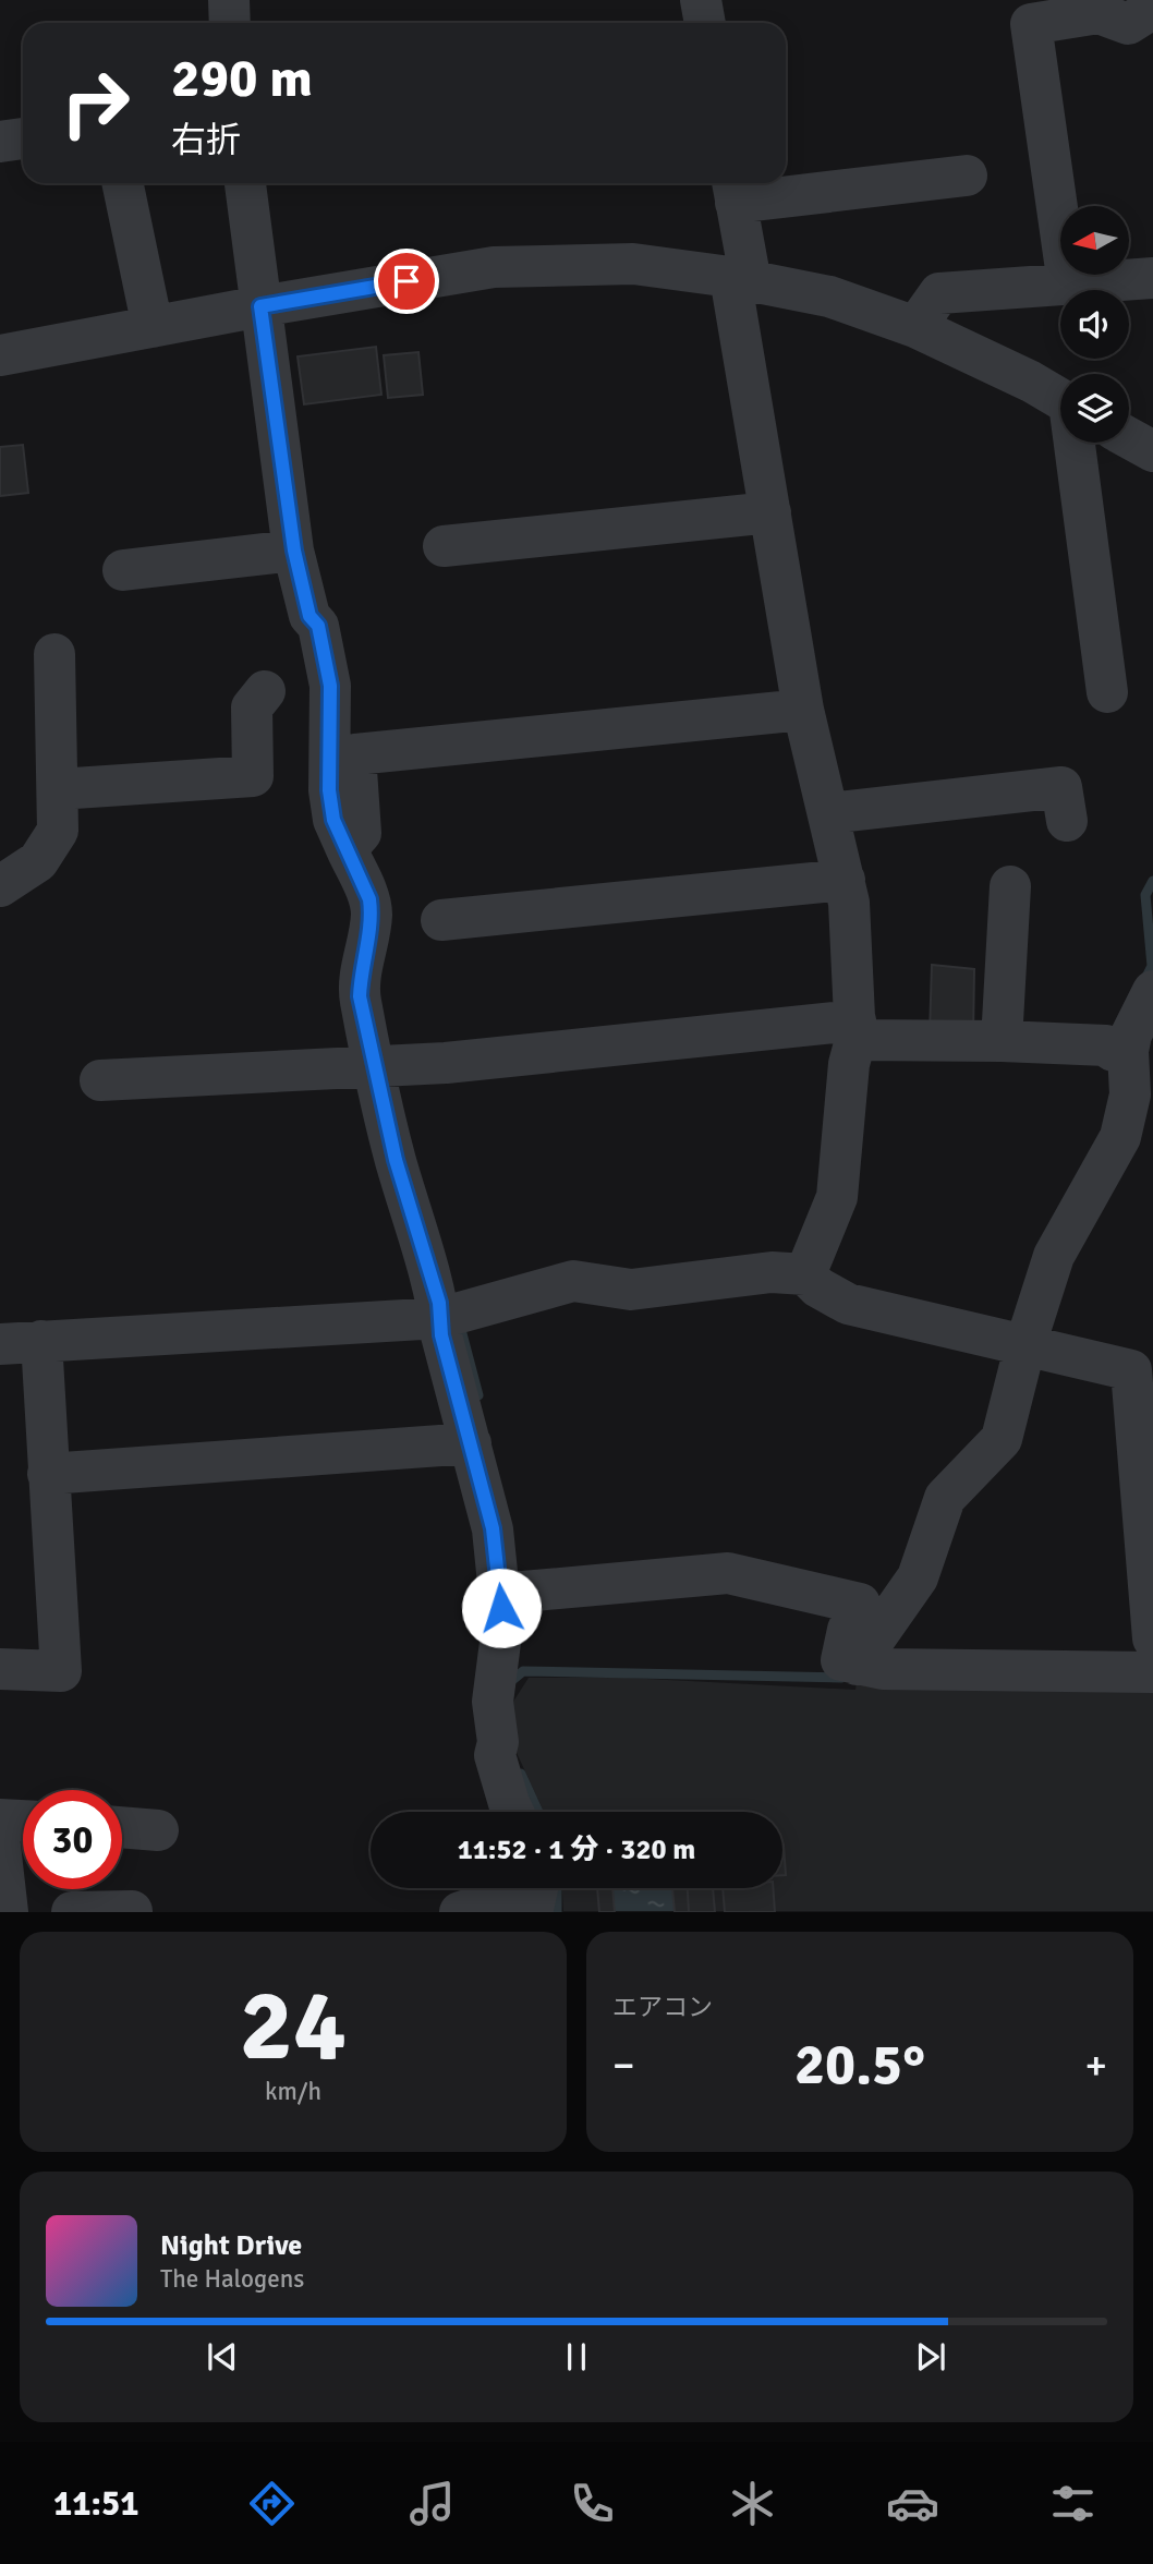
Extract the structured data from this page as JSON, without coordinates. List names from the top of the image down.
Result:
{
  "north": "left",
  "page": {
    "turn": ["290 m", "右折"],
    "limit": "30",
    "trip": "11:52 · 1 分 · 320 m",
    "tile": [
      ["24", "km/h"],
      "エアコン"
    ],
    "heat": ["−", "20.5°", "+"],
    "song": ["Night Drive", "The Halogens"],
    "tabs": "11:51"
  }
}
